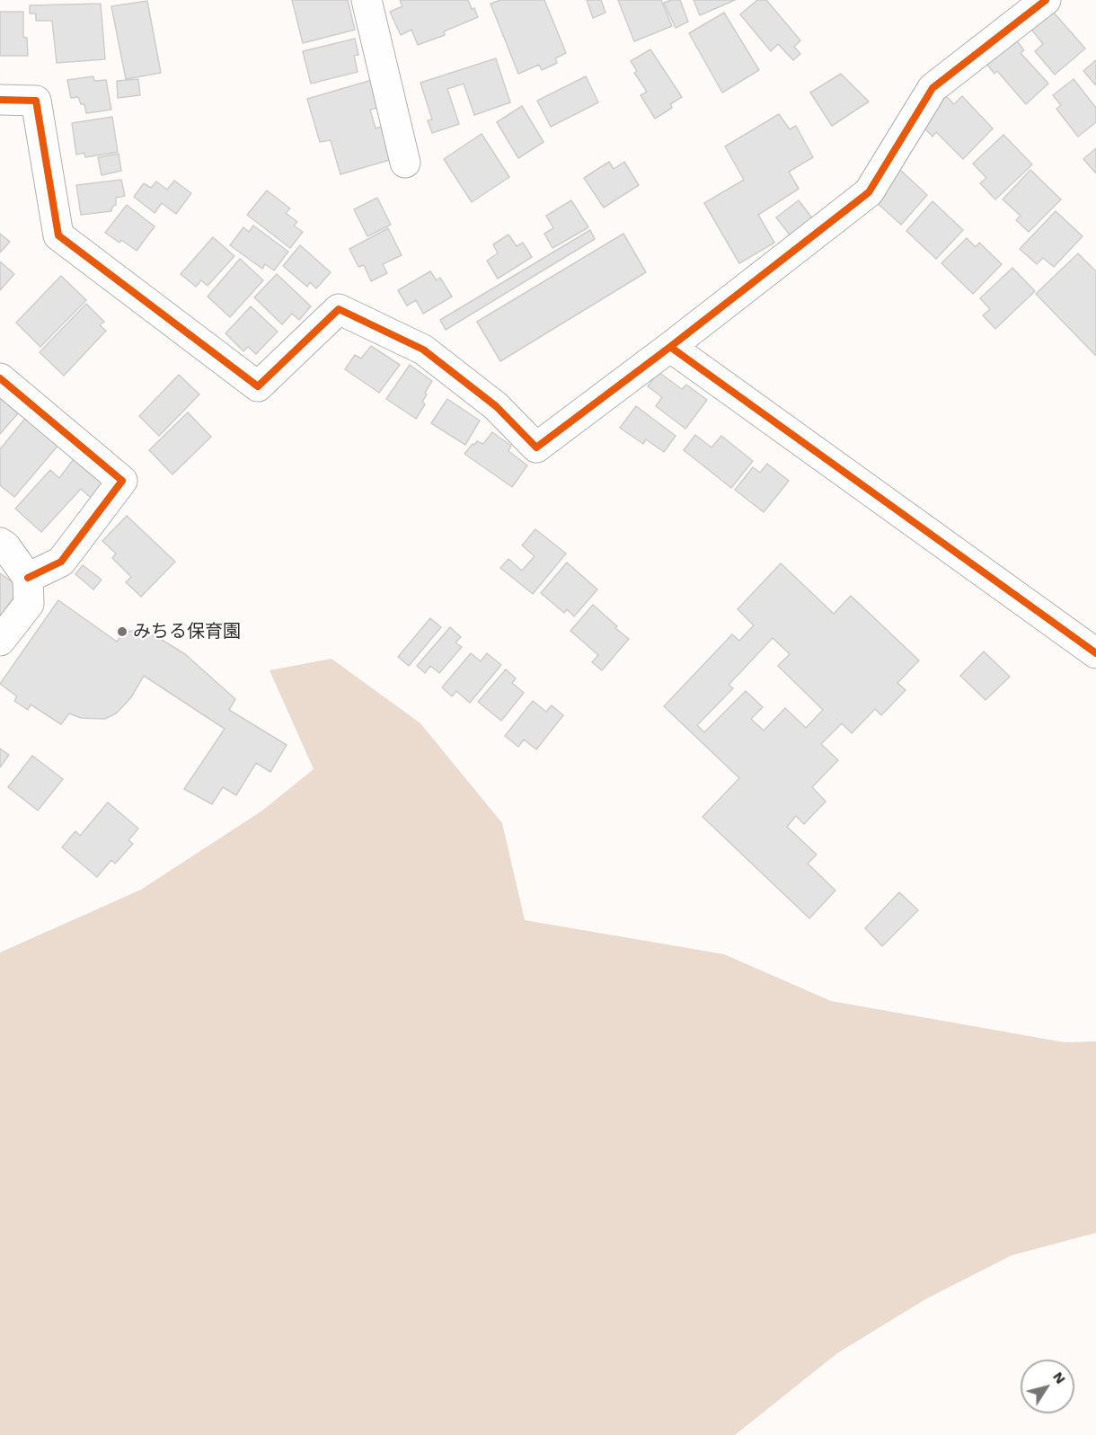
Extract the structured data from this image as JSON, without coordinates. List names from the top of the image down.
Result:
{
  "places": ["みちる保育園"],
  "north": "top right"
}
